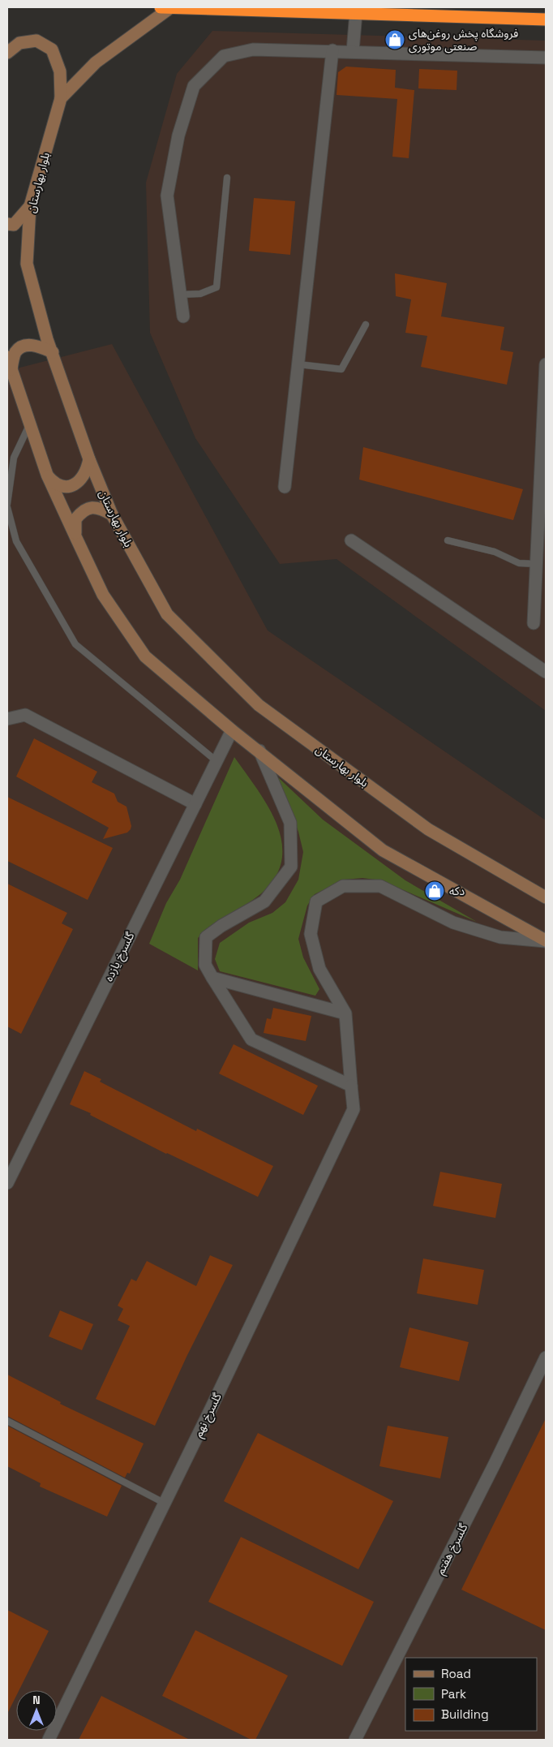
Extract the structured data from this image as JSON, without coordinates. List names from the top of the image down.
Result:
{
  "streets": {
    "street": [
      "بلوار بهارستان",
      "گلسرخ یازده",
      "گلسرخ نهم",
      "گلسرخ هفتم"
    ]
  },
  "places": {
    "shop": ["فروشگاه پخش روغن‌های صنعتی موتوری", "دکه"]
  },
  "legend": ["Road", "Park", "Building"],
  "north": "top"
}
